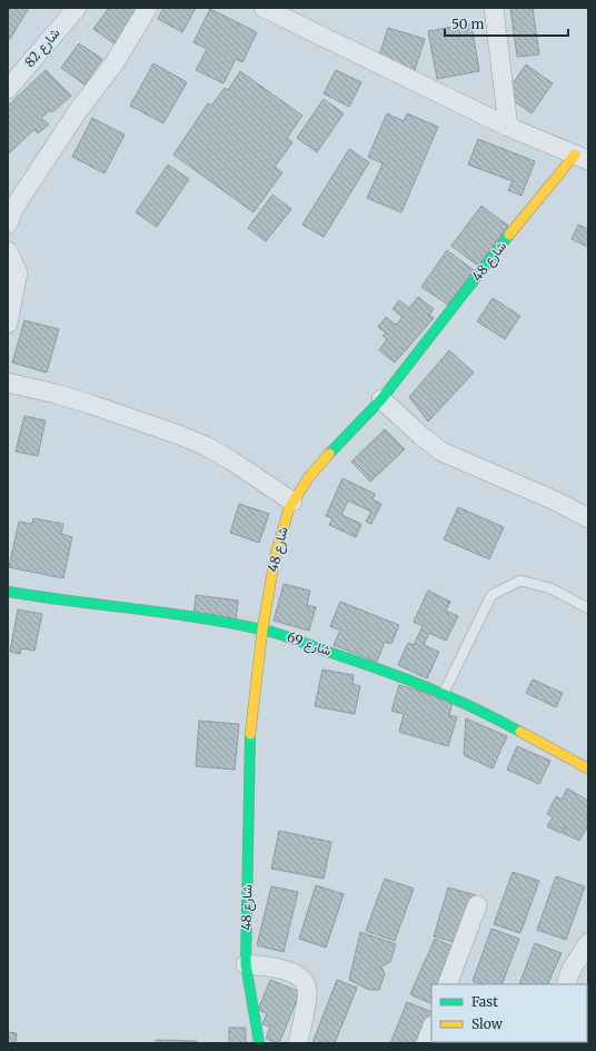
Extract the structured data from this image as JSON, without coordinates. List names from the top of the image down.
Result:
{
  "streets": {
    "street": ["شارع 82", "شارع 48", "شارع 69"]
  },
  "crossings": [
    ["شارع 48", "شارع 69"]
  ],
  "legend": ["Fast", "Slow"],
  "scale_bar": "50 m"
}
